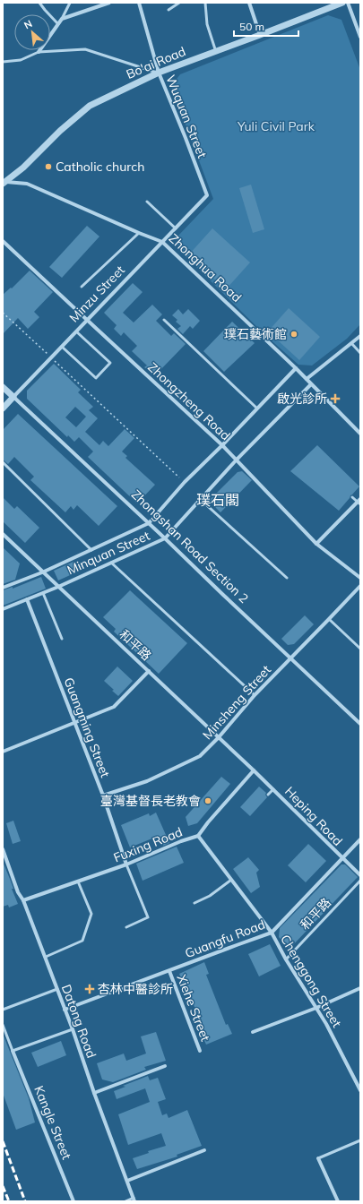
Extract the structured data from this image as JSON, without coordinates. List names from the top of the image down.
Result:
{
  "streets": {
    "street": [
      "Bo'ai Road",
      "Wuquan Street",
      "Zhonghua Road",
      "Minzu Street",
      "Zhongzheng Road",
      "Zhongshan Road Section 2",
      "Minquan Street",
      "和平路",
      "Minsheng Street",
      "Guangming Street",
      "Heping Road",
      "Fuxing Road",
      "Guangfu Road",
      "Chenggong Street",
      "Xiehe Street",
      "Datong Road",
      "Kangle Street"
    ]
  },
  "crossings": [
    ["Bo'ai Road", "Wuquan Street"],
    ["Bo'ai Road", "Zhonghua Road"],
    ["Wuquan Street", "Minzu Street"],
    ["Zhonghua Road", "Minzu Street"],
    ["Zhonghua Road", "Minquan Street"],
    ["Minzu Street", "Zhongzheng Road"],
    ["Minzu Street", "Zhongshan Road Section 2"],
    ["Zhongzheng Road", "Minquan Street"],
    ["Zhongshan Road Section 2", "Minquan Street"],
    ["Zhongshan Road Section 2", "Minsheng Street"],
    ["Minquan Street", "和平路"],
    ["Minquan Street", "Guangming Street"],
    ["和平路", "Minsheng Street"],
    ["和平路", "Heping Road"],
    ["和平路", "Fuxing Road"],
    ["和平路", "Chenggong Street"],
    ["Minsheng Street", "Guangming Street"],
    ["Guangming Street", "Fuxing Road"],
    ["Heping Road", "Fuxing Road"],
    ["Heping Road", "Guangfu Road"],
    ["Fuxing Road", "Chenggong Street"],
    ["Fuxing Road", "Datong Road"],
    ["Guangfu Road", "Chenggong Street"],
    ["Guangfu Road", "Xiehe Street"],
    ["Guangfu Road", "Datong Road"]
  ],
  "districts": ["璞石閣"],
  "parks": ["Yuli Civil Park"],
  "places": {
    "other": ["Catholic church", "璞石藝術館", "臺灣基督長老教會"],
    "health": ["啟光診所", "杏林中醫診所"]
  },
  "scale_bar": "50 m",
  "north": "top left"
}
